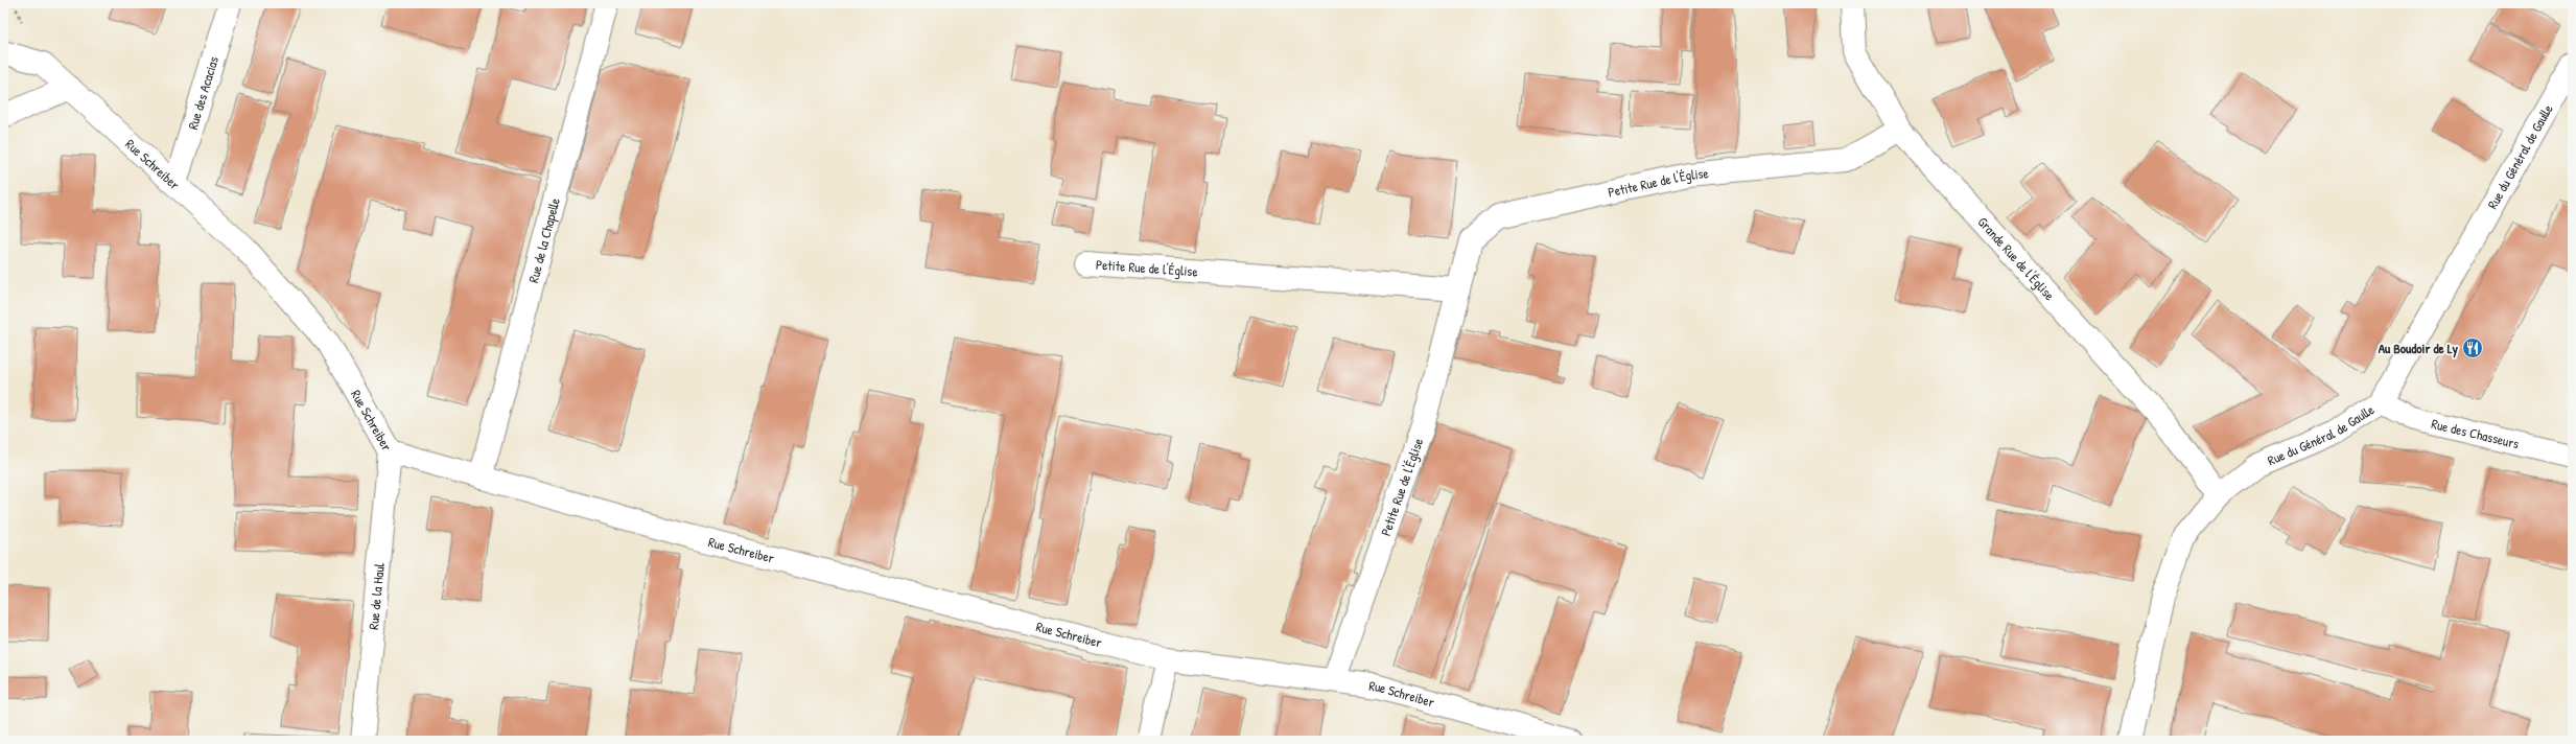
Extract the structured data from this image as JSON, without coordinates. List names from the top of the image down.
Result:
{
  "streets": {
    "street": [
      "Rue des Acacias",
      "Rue du Général de Gaulle",
      "Rue Schreiber",
      "Petite Rue de l'Église",
      "Rue de la Chapelle",
      "Grande Rue de l'Église",
      "Rue des Chasseurs",
      "Rue de la Haul"
    ]
  },
  "crossings": [
    ["Rue des Acacias", "Rue Schreiber"],
    ["Rue du Général de Gaulle", "Grande Rue de l'Église"],
    ["Rue du Général de Gaulle", "Rue des Chasseurs"],
    ["Rue Schreiber", "Petite Rue de l'Église"],
    ["Rue Schreiber", "Rue de la Chapelle"],
    ["Rue Schreiber", "Rue de la Haul"],
    ["Petite Rue de l'Église", "Grande Rue de l'Église"]
  ],
  "places": {
    "restaurant": ["Au Boudoir de Ly"]
  }
}
